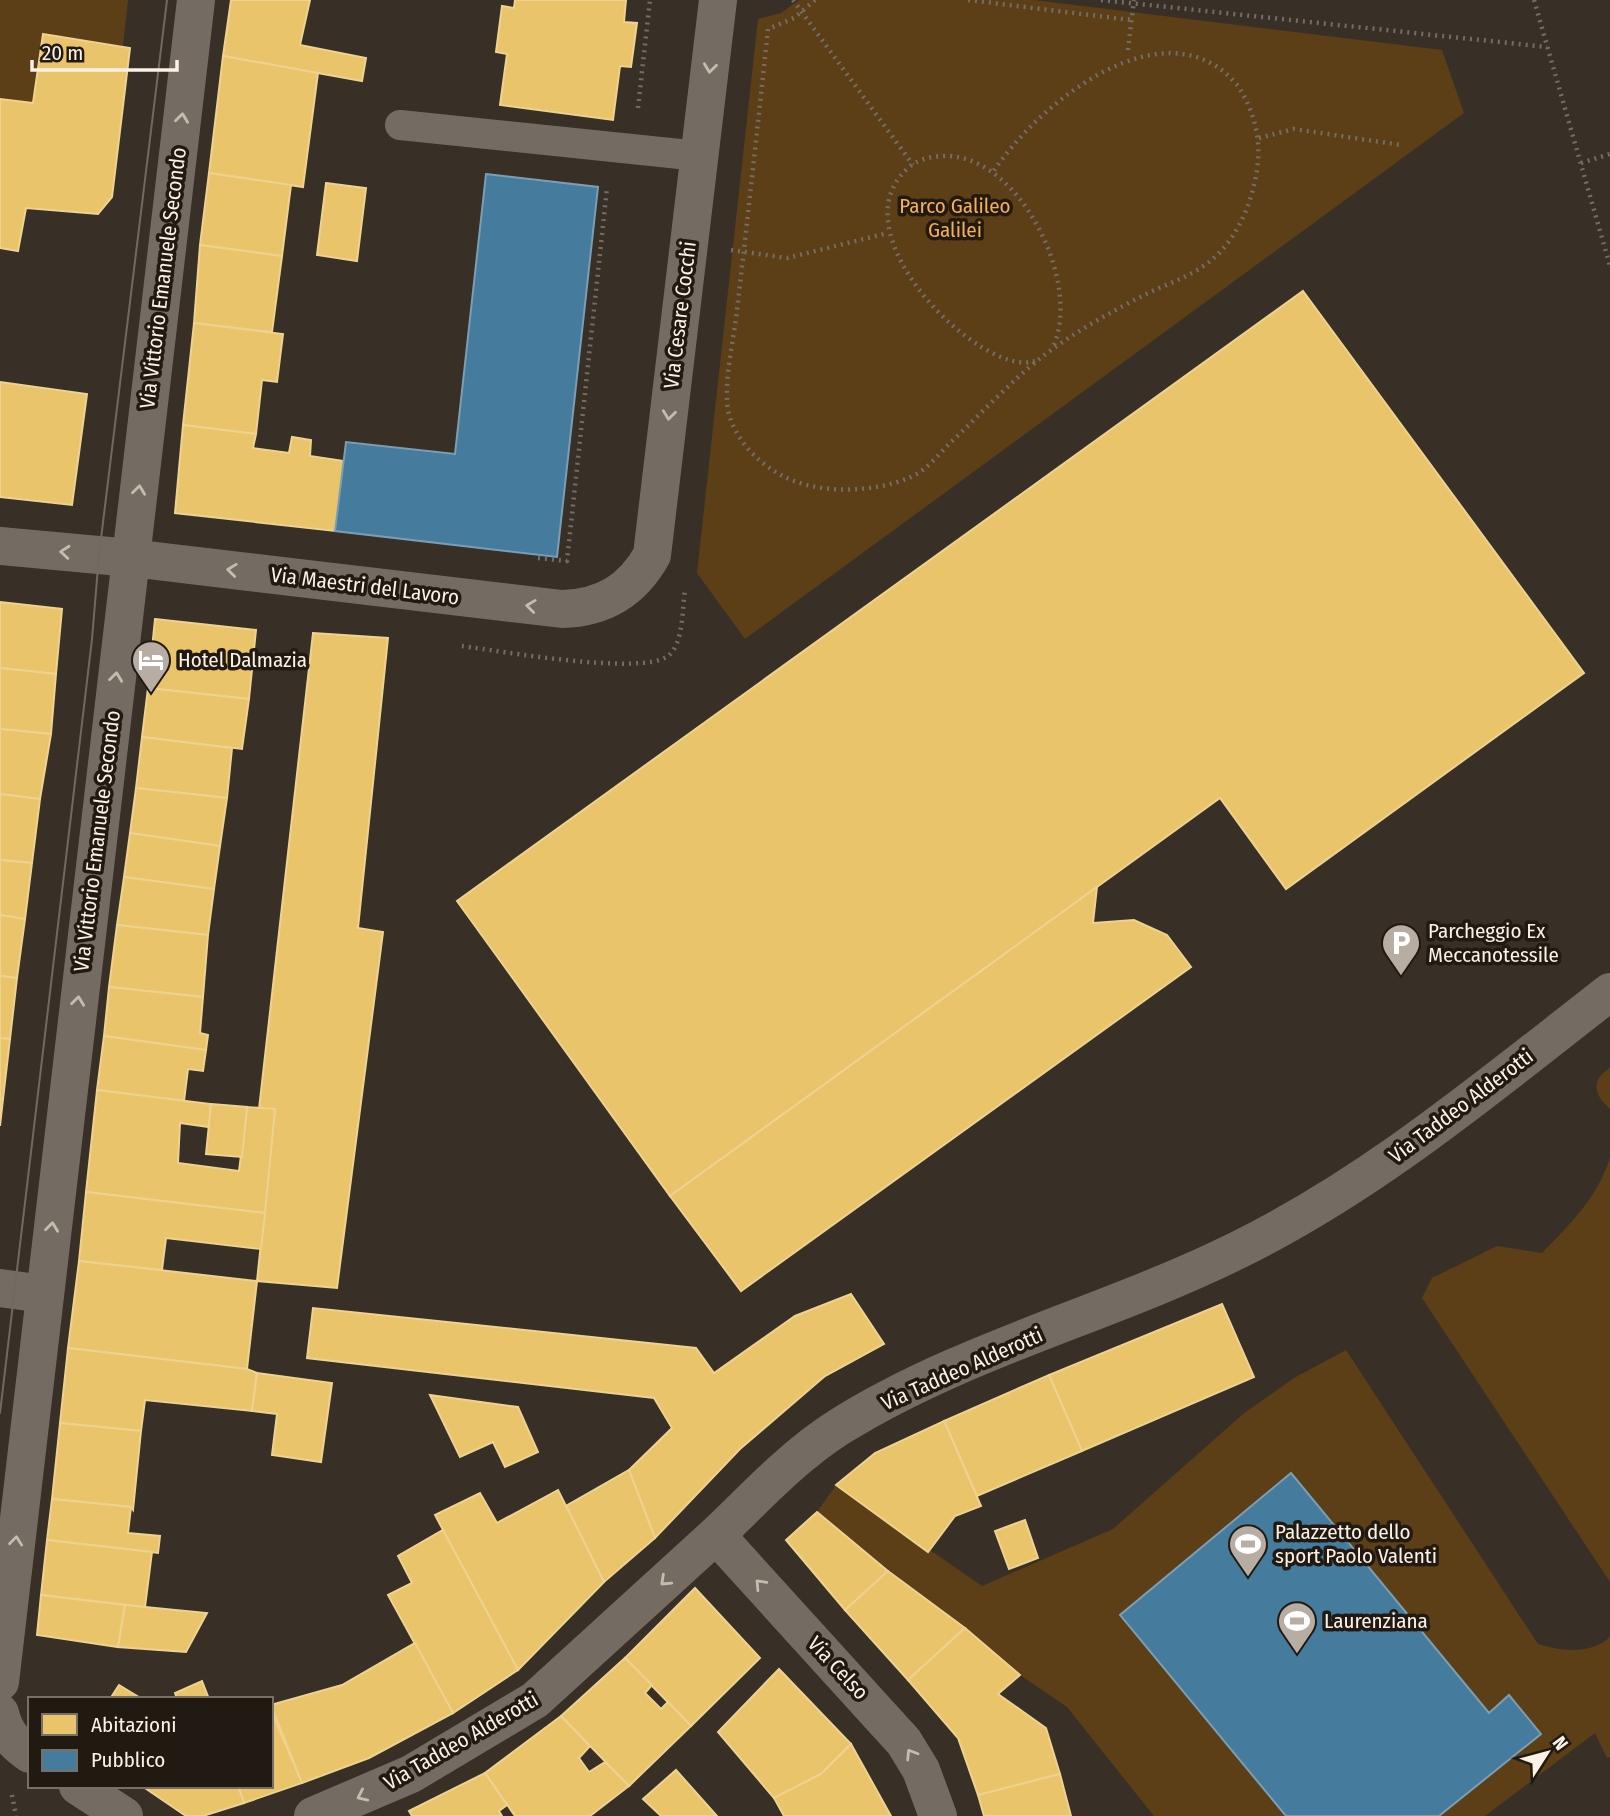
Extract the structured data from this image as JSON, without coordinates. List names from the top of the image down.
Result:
{
  "streets": {
    "street": [
      "Via Vittorio Emanuele Secondo",
      "Via Cesare Cocchi",
      "Via Maestri del Lavoro",
      "Via Taddeo Alderotti",
      "Via Celso"
    ]
  },
  "crossings": [
    ["Via Vittorio Emanuele Secondo", "Via Maestri del Lavoro"],
    ["Via Cesare Cocchi", "Via Maestri del Lavoro"],
    ["Via Taddeo Alderotti", "Via Celso"]
  ],
  "one_way": [
    "Via Vittorio Emanuele Secondo",
    "Via Cesare Cocchi",
    "Via Maestri del Lavoro",
    "Via Celso"
  ],
  "parks": ["Parco Galileo Galilei"],
  "places": {
    "hotel": ["Hotel Dalmazia"],
    "parking": ["Parcheggio Ex Meccanotessile"],
    "sports": ["Palazzetto dello sport Paolo Valenti", "Laurenziana"]
  },
  "legend": ["Abitazioni", "Pubblico"],
  "scale_bar": "20 m",
  "north": "top right"
}
